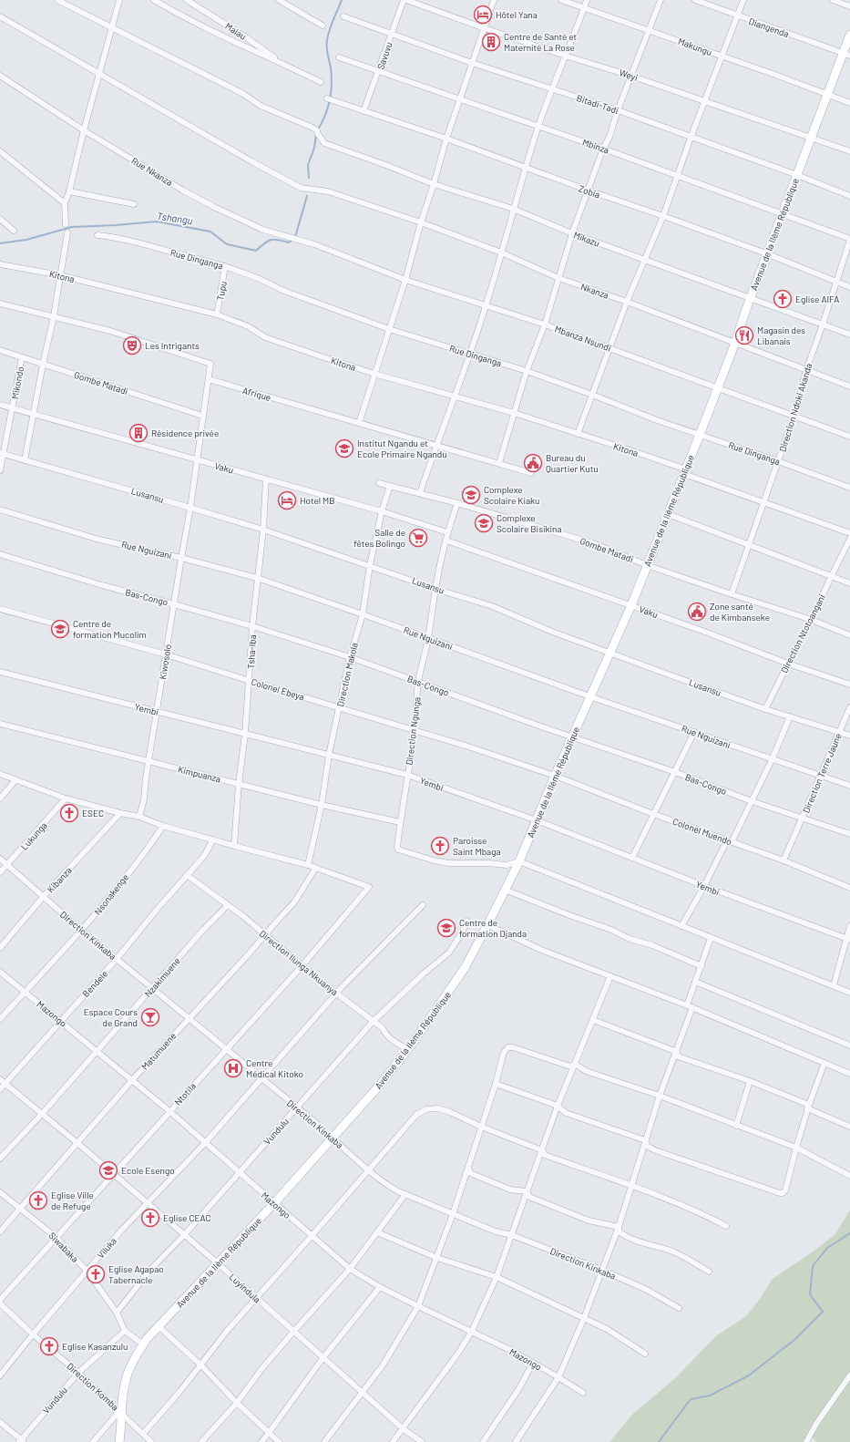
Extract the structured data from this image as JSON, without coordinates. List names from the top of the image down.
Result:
{
  "streets": {
    "street": [
      "Diangenda",
      "Malau",
      "Makungu",
      "Savuvu",
      "Weyi",
      "Bitadi-Tadi",
      "Mbinza",
      "Rue Nkanza",
      "Zobia",
      "Avenue de la IIème République",
      "Mikazu",
      "Rue Dinganga",
      "Kitona",
      "Tupu",
      "Nkanza",
      "Mbanza Nsundi",
      "Mikondo",
      "Gombe Matadi",
      "Afrique",
      "Direction Ndoki Akanda",
      "Vaku",
      "Lusansu",
      "Rue Nguizani",
      "Bas-Congo",
      "Direction Ntotoangani",
      "Tsha-Iba",
      "Kiwosolo",
      "Direction Makola",
      "Colonel Ebeya",
      "Yembi",
      "Direction Ngunga",
      "Direction Terre Jaune",
      "Kimpuanza",
      "Colonel Muendo",
      "Lukunga",
      "Kibanza",
      "Nsonakenge",
      "Direction Kinkaba",
      "Direction Ilunga Nkuanya",
      "Nzakimuene",
      "Bendele",
      "Mazongo",
      "Matumuene",
      "Ntotila",
      "Vundulu",
      "Siwabaka",
      "Viluka",
      "Luyindula",
      "Direction Komba"
    ]
  },
  "crossings": [
    ["Diangenda", "Avenue de la IIème République"],
    ["Makungu", "Avenue de la IIème République"],
    ["Savuvu", "Weyi"],
    ["Savuvu", "Bitadi-Tadi"],
    ["Savuvu", "Mbinza"],
    ["Savuvu", "Zobia"],
    ["Weyi", "Avenue de la IIème République"],
    ["Bitadi-Tadi", "Avenue de la IIème République"],
    ["Mbinza", "Avenue de la IIème République"],
    ["Mbinza", "Direction Ndoki Akanda"],
    ["Rue Nkanza", "Mbanza Nsundi"],
    ["Zobia", "Avenue de la IIème République"],
    ["Zobia", "Direction Ndoki Akanda"],
    ["Avenue de la IIème République", "Mikazu"],
    ["Avenue de la IIème République", "Rue Dinganga"],
    ["Avenue de la IIème République", "Kitona"],
    ["Avenue de la IIème République", "Nkanza"],
    ["Avenue de la IIème République", "Mbanza Nsundi"],
    ["Avenue de la IIème République", "Gombe Matadi"],
    ["Avenue de la IIème République", "Vaku"],
    ["Avenue de la IIème République", "Lusansu"],
    ["Avenue de la IIème République", "Rue Nguizani"],
    ["Avenue de la IIème République", "Bas-Congo"],
    ["Avenue de la IIème République", "Colonel Ebeya"],
    ["Avenue de la IIème République", "Yembi"],
    ["Avenue de la IIème République", "Direction Ngunga"],
    ["Avenue de la IIème République", "Colonel Muendo"],
    ["Avenue de la IIème République", "Direction Kinkaba"],
    ["Avenue de la IIème République", "Direction Ilunga Nkuanya"],
    ["Avenue de la IIème République", "Mazongo"],
    ["Avenue de la IIème République", "Siwabaka"],
    ["Avenue de la IIème République", "Luyindula"],
    ["Avenue de la IIème République", "Direction Komba"],
    ["Mikazu", "Direction Ndoki Akanda"],
    ["Rue Dinganga", "Tupu"],
    ["Rue Dinganga", "Direction Ndoki Akanda"],
    ["Kitona", "Tupu"],
    ["Kitona", "Direction Ndoki Akanda"],
    ["Nkanza", "Direction Ndoki Akanda"],
    ["Mbanza Nsundi", "Direction Ndoki Akanda"],
    ["Mikondo", "Gombe Matadi"],
    ["Mikondo", "Vaku"],
    ["Mikondo", "Lusansu"],
    ["Gombe Matadi", "Direction Ndoki Akanda"],
    ["Gombe Matadi", "Direction Ntotoangani"],
    ["Gombe Matadi", "Kiwosolo"],
    ["Gombe Matadi", "Direction Makola"],
    ["Gombe Matadi", "Direction Ngunga"],
    ["Afrique", "Kiwosolo"],
    ["Vaku", "Direction Ntotoangani"],
    ["Vaku", "Tsha-Iba"],
    ["Vaku", "Kiwosolo"],
    ["Vaku", "Direction Makola"],
    ["Vaku", "Direction Ngunga"],
    ["Lusansu", "Direction Ntotoangani"],
    ["Lusansu", "Tsha-Iba"],
    ["Lusansu", "Kiwosolo"],
    ["Lusansu", "Direction Makola"],
    ["Lusansu", "Direction Ngunga"],
    ["Lusansu", "Direction Terre Jaune"],
    ["Rue Nguizani", "Tsha-Iba"],
    ["Rue Nguizani", "Kiwosolo"],
    ["Rue Nguizani", "Direction Makola"],
    ["Rue Nguizani", "Direction Ngunga"],
    ["Rue Nguizani", "Direction Terre Jaune"],
    ["Bas-Congo", "Tsha-Iba"],
    ["Bas-Congo", "Kiwosolo"],
    ["Bas-Congo", "Direction Makola"],
    ["Bas-Congo", "Direction Ngunga"],
    ["Bas-Congo", "Direction Terre Jaune"],
    ["Tsha-Iba", "Colonel Ebeya"],
    ["Tsha-Iba", "Yembi"],
    ["Tsha-Iba", "Kimpuanza"],
    ["Kiwosolo", "Colonel Ebeya"],
    ["Kiwosolo", "Yembi"],
    ["Kiwosolo", "Kimpuanza"],
    ["Direction Makola", "Colonel Ebeya"],
    ["Direction Makola", "Yembi"],
    ["Direction Makola", "Kimpuanza"],
    ["Colonel Ebeya", "Direction Ngunga"],
    ["Colonel Ebeya", "Colonel Muendo"],
    ["Yembi", "Direction Ngunga"],
    ["Direction Ngunga", "Kimpuanza"],
    ["Direction Terre Jaune", "Colonel Muendo"],
    ["Lukunga", "Direction Kinkaba"],
    ["Kibanza", "Direction Kinkaba"],
    ["Nsonakenge", "Direction Kinkaba"],
    ["Nsonakenge", "Mazongo"],
    ["Direction Kinkaba", "Nzakimuene"],
    ["Direction Kinkaba", "Bendele"],
    ["Direction Kinkaba", "Matumuene"],
    ["Direction Kinkaba", "Ntotila"],
    ["Direction Kinkaba", "Vundulu"],
    ["Direction Kinkaba", "Viluka"],
    ["Direction Ilunga Nkuanya", "Nzakimuene"],
    ["Direction Ilunga Nkuanya", "Bendele"],
    ["Direction Ilunga Nkuanya", "Matumuene"],
    ["Direction Ilunga Nkuanya", "Ntotila"],
    ["Direction Ilunga Nkuanya", "Vundulu"],
    ["Direction Ilunga Nkuanya", "Viluka"],
    ["Nzakimuene", "Mazongo"],
    ["Nzakimuene", "Luyindula"],
    ["Bendele", "Mazongo"],
    ["Bendele", "Luyindula"],
    ["Mazongo", "Matumuene"],
    ["Mazongo", "Ntotila"],
    ["Mazongo", "Vundulu"],
    ["Mazongo", "Viluka"],
    ["Matumuene", "Ntotila"],
    ["Matumuene", "Siwabaka"],
    ["Matumuene", "Luyindula"],
    ["Ntotila", "Siwabaka"],
    ["Ntotila", "Luyindula"],
    ["Vundulu", "Siwabaka"],
    ["Vundulu", "Luyindula"],
    ["Vundulu", "Direction Komba"],
    ["Siwabaka", "Viluka"],
    ["Viluka", "Luyindula"],
    ["Viluka", "Direction Komba"]
  ],
  "water": ["Tshangu"],
  "places": {
    "hotel": ["Hôtel Yana", "Hotel MB"],
    "building": ["Centre de Santé et Maternité La Rose", "Résidence privée"],
    "church": [
      "Eglise AIFA",
      "ESEC",
      "Paroisse Saint Mbaga",
      "Eglise Ville de Refuge",
      "Eglise CEAC",
      "Eglise Agapao Tabernacle",
      "Eglise Kasanzulu"
    ],
    "restaurant": ["Magasin des Libanais"],
    "theatre": ["Les Intrigants"],
    "school or university": [
      "Institut Ngandu et Ecole Primaire Ngandu",
      "Complexe Scolaire Kiaku",
      "Complexe Scolaire Bisikina",
      "Centre de formation Mucolim",
      "Centre de formation Djanda",
      "Ecole Esengo"
    ],
    "public building": ["Bureau du Quartier Kutu", "Zone santé de Kimbanseke"],
    "supermarket": ["Salle de fêtes Bolingo"],
    "bar": ["Espace Cours de Grand"],
    "hospital": ["Centre Médical Kitoko"]
  }
}
